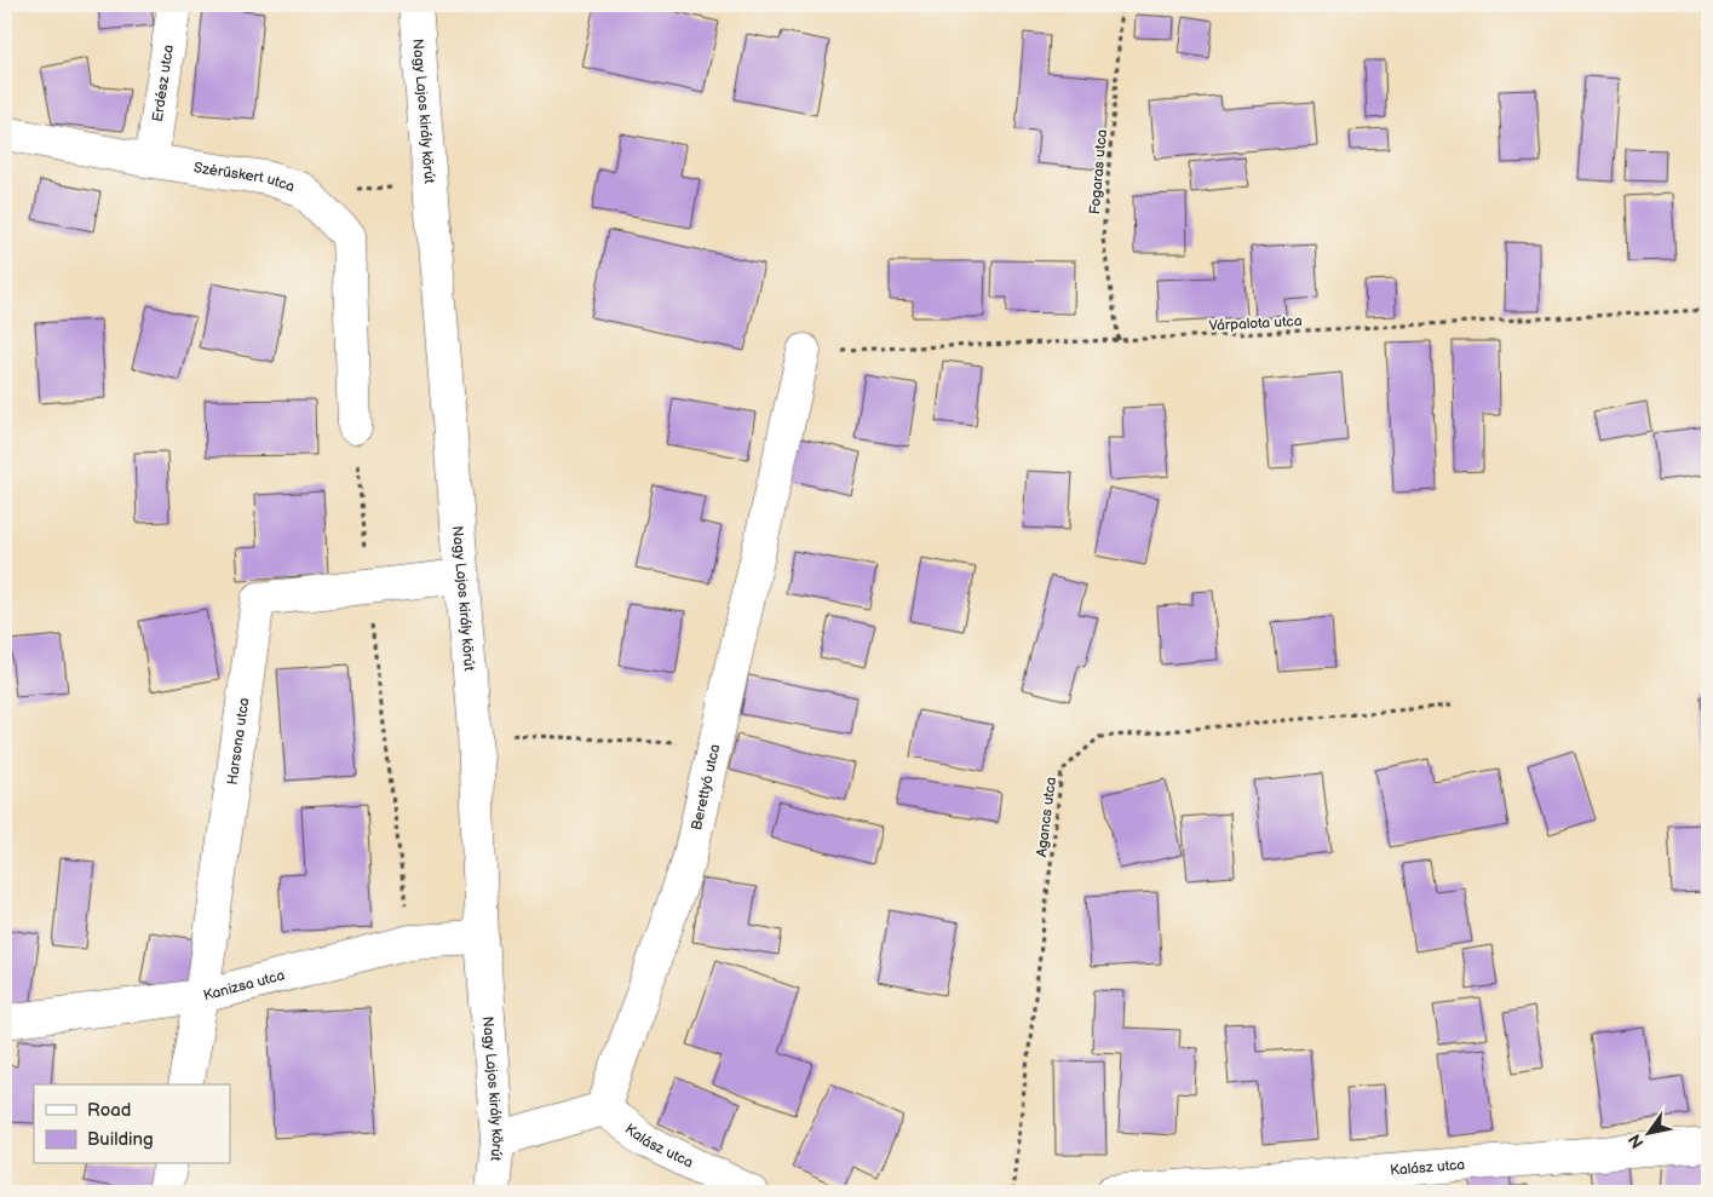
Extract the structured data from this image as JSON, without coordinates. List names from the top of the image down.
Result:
{
  "streets": {
    "street": [
      "Erdész utca",
      "Nagy Lajos király körút",
      "Szérűskert utca",
      "Harsona utca",
      "Berettyó utca",
      "Kanizsa utca",
      "Kalász utca"
    ],
    "path": ["Fogaras utca", "Várpalota utca", "Agancs utca"]
  },
  "crossings": [
    ["Erdész utca", "Szérűskert utca"],
    ["Nagy Lajos király körút", "Harsona utca"],
    ["Nagy Lajos király körút", "Kanizsa utca"],
    ["Fogaras utca", "Várpalota utca"],
    ["Várpalota utca", "Berettyó utca"],
    ["Harsona utca", "Kanizsa utca"],
    ["Berettyó utca", "Kalász utca"]
  ],
  "legend": ["Road", "Building"],
  "north": "bottom left"
}
